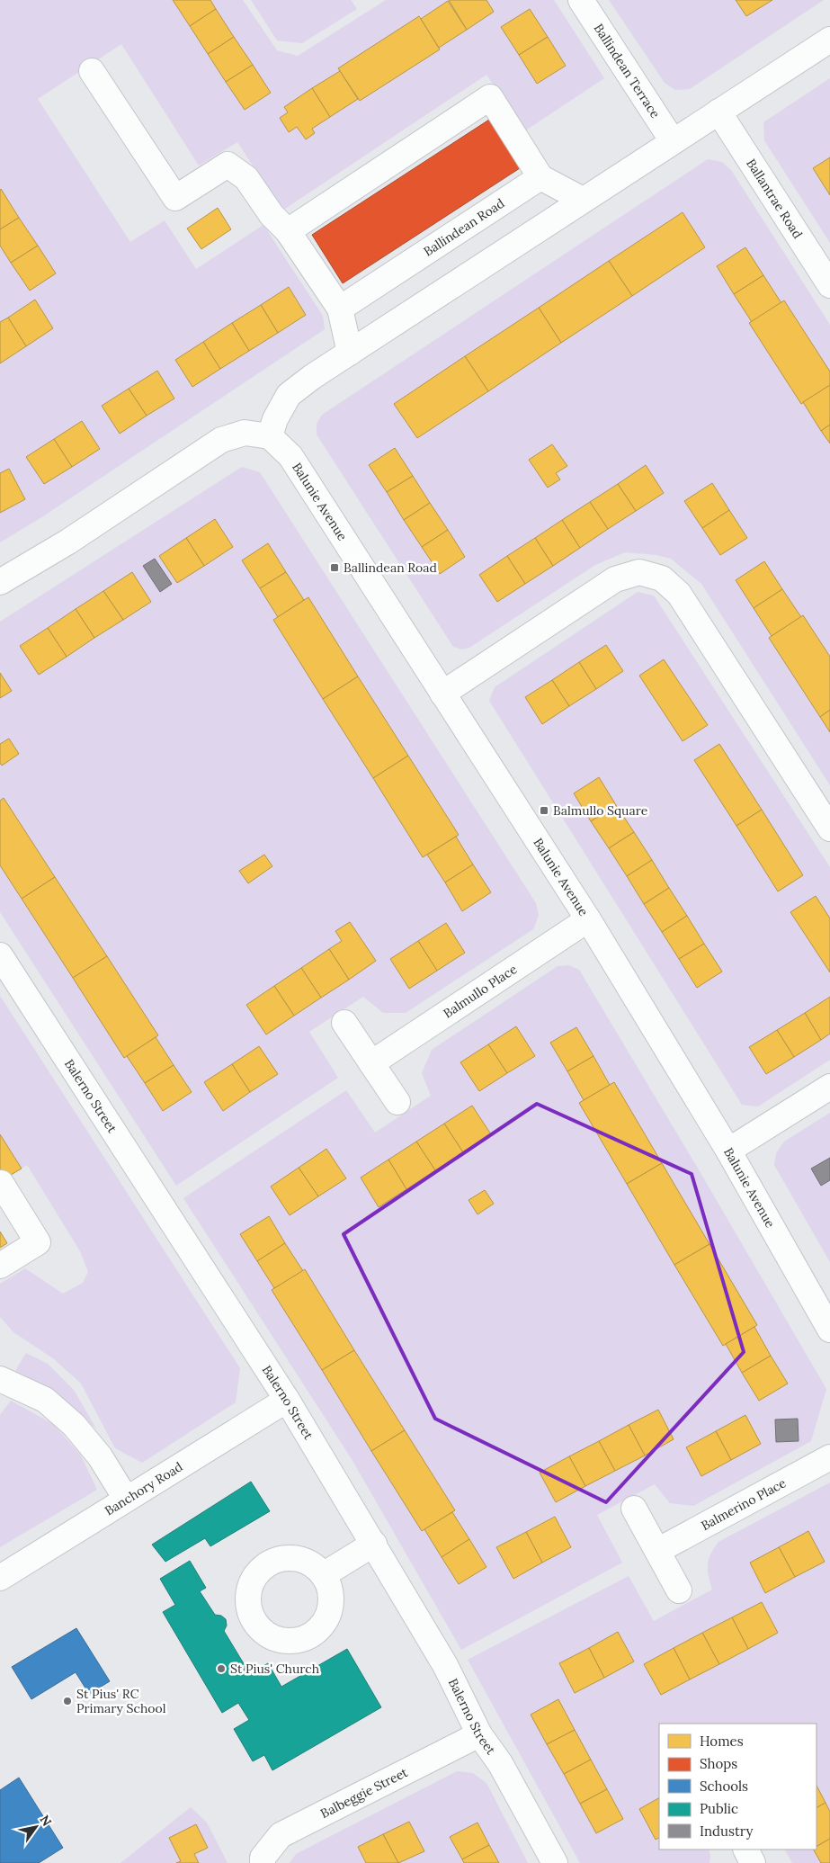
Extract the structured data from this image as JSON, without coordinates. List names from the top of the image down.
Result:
{
  "streets": {
    "street": [
      "Ballindean Terrace",
      "Ballantrae Road",
      "Ballindean Road",
      "Balunie Avenue",
      "Balmullo Place",
      "Balerno Street",
      "Banchory Road",
      "Balmerino Place",
      "Balbeggie Street"
    ]
  },
  "crossings": [
    ["Balunie Avenue", "Balmullo Place"],
    ["Balerno Street", "Banchory Road"],
    ["Balerno Street", "Balbeggie Street"]
  ],
  "places": {
    "transit": ["Ballindean Road", "Balmullo Square"],
    "other": ["St Pius' Church", "St Pius' RC Primary School"]
  },
  "legend": [
    "Homes",
    "Shops",
    "Schools",
    "Public",
    "Industry"
  ],
  "north": "top right"
}
